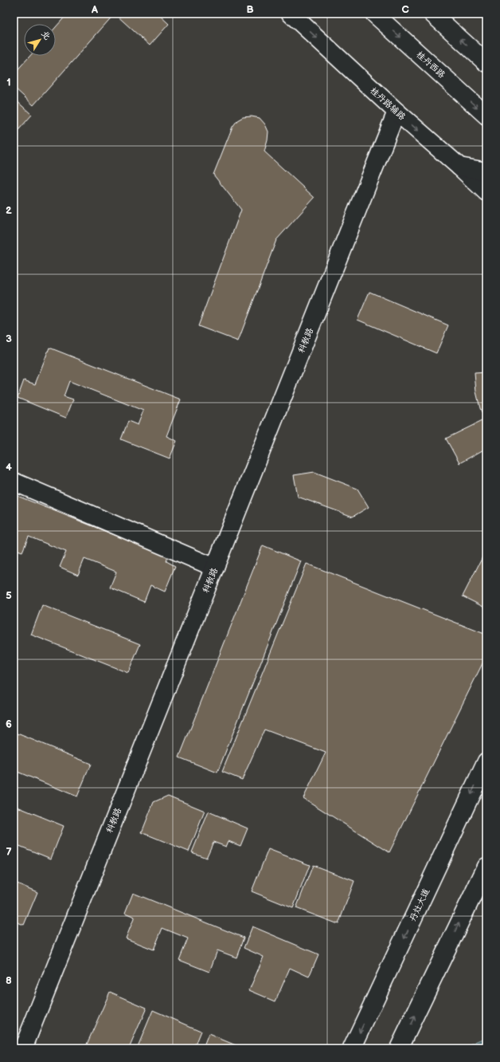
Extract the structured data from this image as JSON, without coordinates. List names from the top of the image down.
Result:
{
  "streets": {
    "main road": [
      "桂丹西路",
      "桂丹路辅路",
      "科教路",
      "丹灶大道"
    ]
  },
  "crossings": [
    ["桂丹路辅路", "科教路"]
  ],
  "north": "top right",
  "grid": {
    "columns": ["A", "B", "C"],
    "rows": [
      "1",
      "2",
      "3",
      "4",
      "5",
      "6",
      "7",
      "8"
    ]
  }
}
